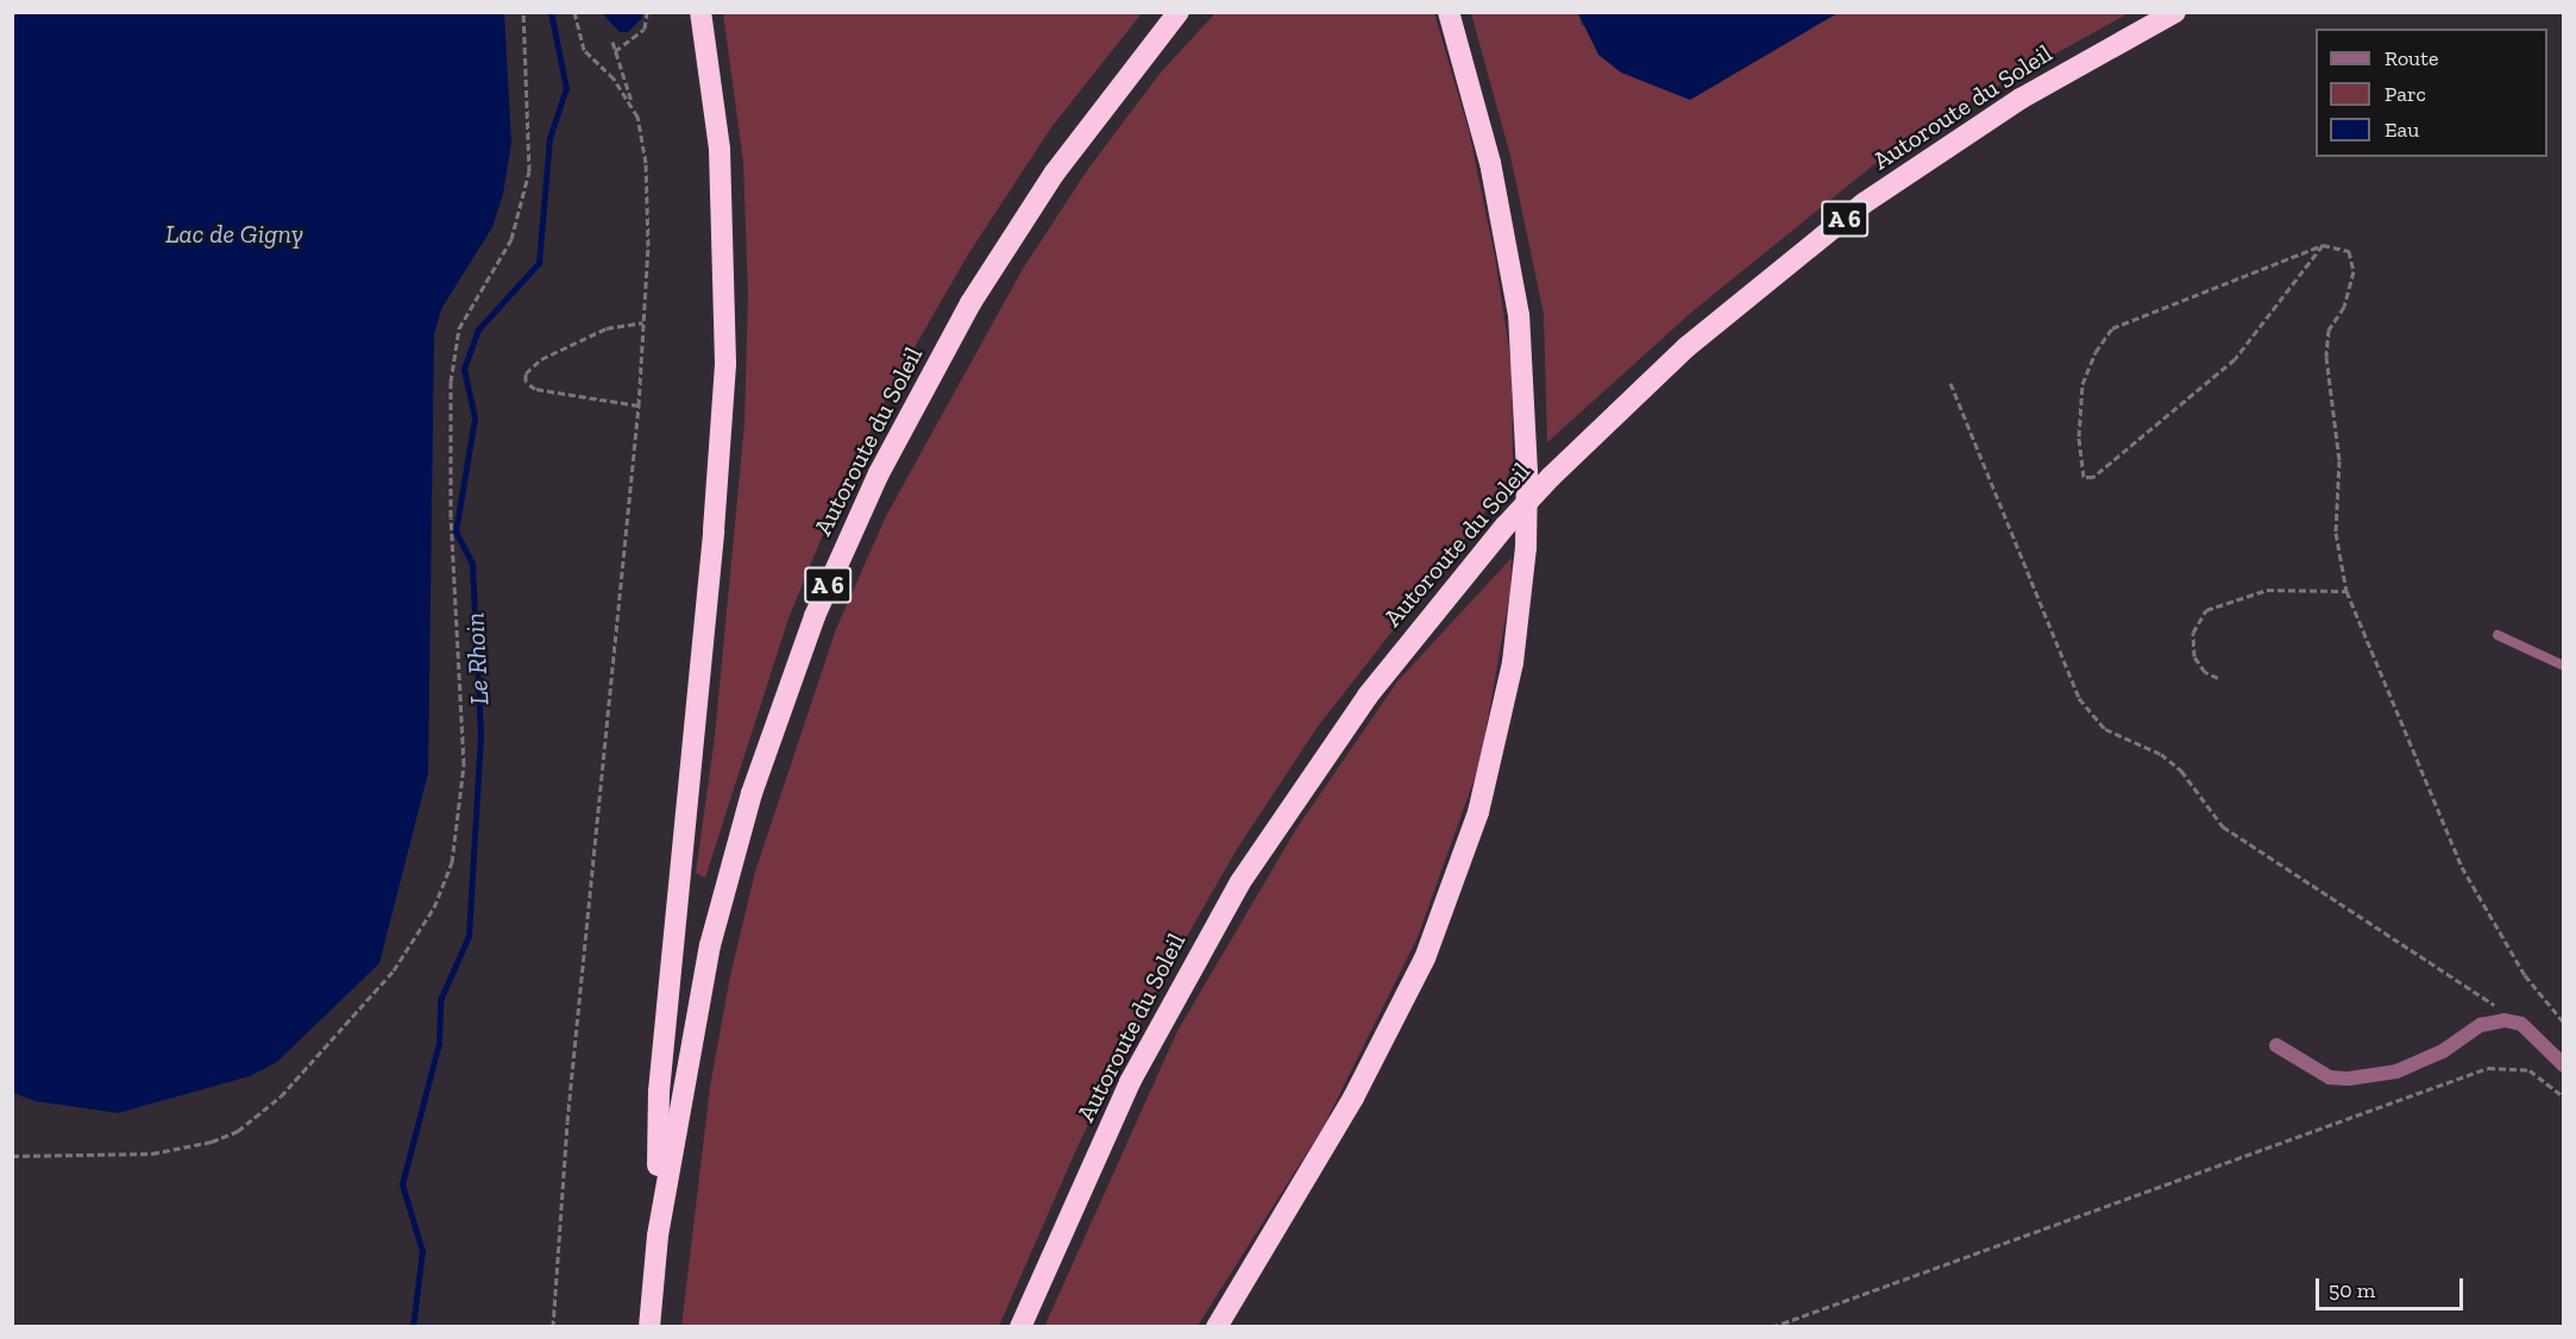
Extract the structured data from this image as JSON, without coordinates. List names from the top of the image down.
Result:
{
  "streets": {
    "highway": ["Autoroute du Soleil", "A 6"]
  },
  "water": ["Lac de Gigny", "Le Rhoin"],
  "legend": ["Route", "Parc", "Eau"],
  "scale_bar": "50 m"
}
